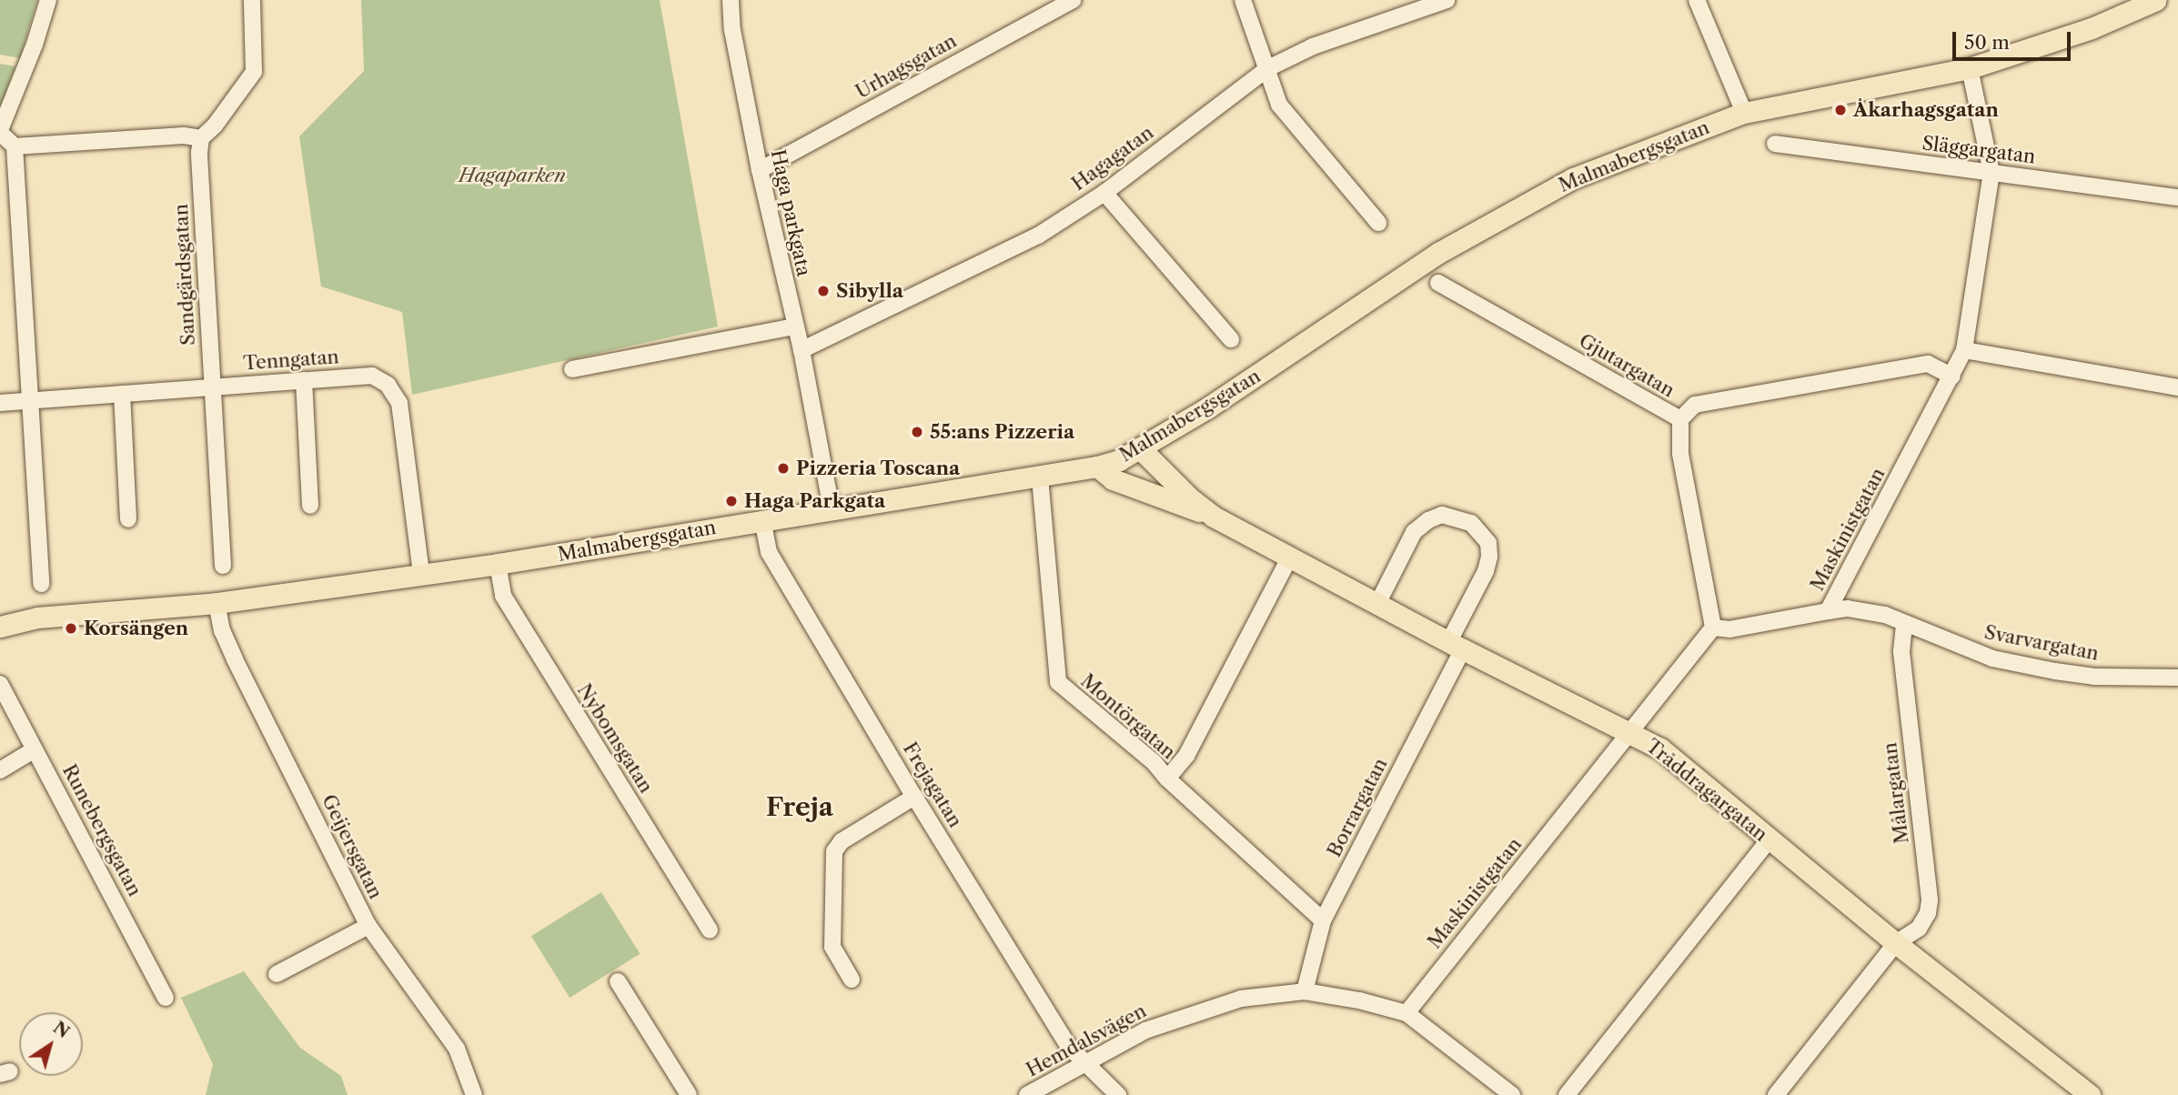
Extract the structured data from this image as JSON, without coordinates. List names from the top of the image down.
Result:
{
  "streets": {
    "main road": ["Malmabergsgatan", "Tråddragargatan"],
    "street": [
      "Urhagsgatan",
      "Släggargatan",
      "Hagagatan",
      "Haga parkgata",
      "Sandgärdsgatan",
      "Tenngatan",
      "Gjutargatan",
      "Maskinistgatan",
      "Svarvargatan",
      "Montörgatan",
      "Nybomsgatan",
      "Frejagatan",
      "Målargatan",
      "Borrargatan",
      "Runebergsgatan",
      "Geijersgatan",
      "Hemdalsvägen"
    ]
  },
  "crossings": [
    ["Urhagsgatan", "Haga parkgata"],
    ["Släggargatan", "Maskinistgatan"],
    ["Malmabergsgatan", "Haga parkgata"],
    ["Malmabergsgatan", "Tenngatan"],
    ["Malmabergsgatan", "Maskinistgatan"],
    ["Malmabergsgatan", "Montörgatan"],
    ["Malmabergsgatan", "Nybomsgatan"],
    ["Malmabergsgatan", "Frejagatan"],
    ["Malmabergsgatan", "Tråddragargatan"],
    ["Malmabergsgatan", "Geijersgatan"],
    ["Hagagatan", "Haga parkgata"],
    ["Sandgärdsgatan", "Tenngatan"],
    ["Gjutargatan", "Maskinistgatan"],
    ["Maskinistgatan", "Svarvargatan"],
    ["Maskinistgatan", "Tråddragargatan"],
    ["Maskinistgatan", "Hemdalsvägen"],
    ["Svarvargatan", "Målargatan"],
    ["Montörgatan", "Borrargatan"],
    ["Frejagatan", "Hemdalsvägen"],
    ["Tråddragargatan", "Målargatan"],
    ["Tråddragargatan", "Borrargatan"],
    ["Borrargatan", "Hemdalsvägen"]
  ],
  "districts": ["Freja"],
  "parks": ["Hagaparken"],
  "places": [
    "Åkarhagsgatan",
    "Sibylla",
    "55:ans Pizzeria",
    "Pizzeria Toscana",
    "Haga Parkgata",
    "Korsängen"
  ],
  "scale_bar": "50 m",
  "north": "top right"
}
